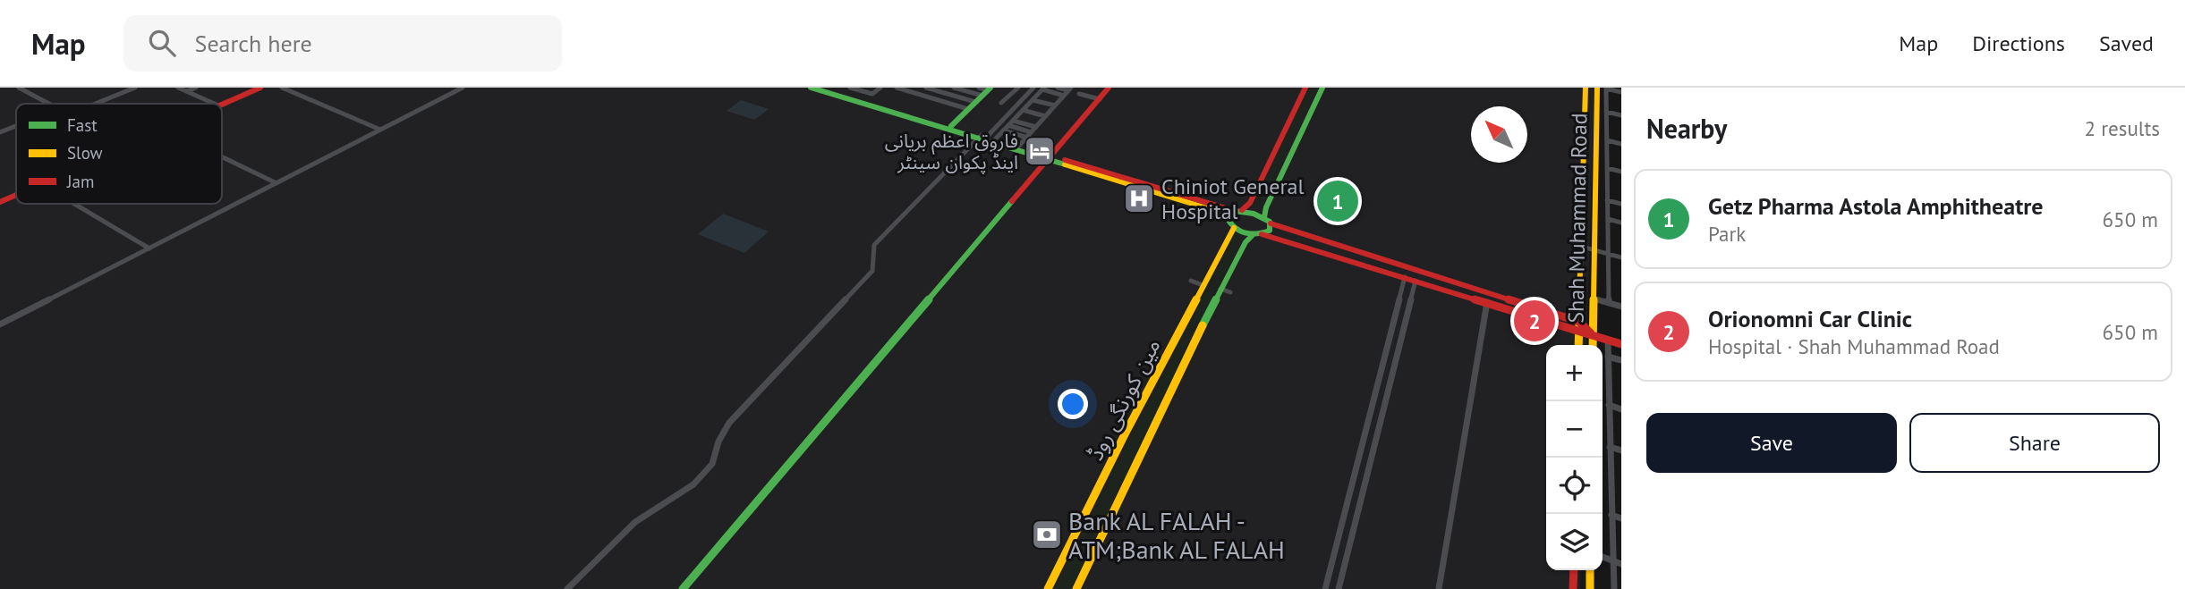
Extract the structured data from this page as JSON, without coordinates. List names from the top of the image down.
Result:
{
  "streets": {
    "street": ["Shah Muhammad Road", "مین کورنگی روڈ"]
  },
  "places": {
    "hotel": ["فاروق اعظم بریانی اینڈ پکوان سینٹر"],
    "hospital": ["Chiniot General Hospital"],
    "bank": ["Bank AL FALAH - ATM;Bank AL FALAH"]
  },
  "legend": ["Fast", "Slow", "Jam"],
  "north": "top left",
  "page": {
    "header": "Map",
    "search": "Search here",
    "nav": ["Map", "Directions", "Saved"],
    "heading": ["Nearby", "2 results"],
    "list": [
      {
        "mark": "1",
        "name": "Getz Pharma Astola Amphitheatre",
        "note": "Park",
        "value": "650 m"
      },
      {
        "mark": "2",
        "name": "Orionomni Car Clinic",
        "note": "Hospital · Shah Muhammad Road",
        "value": "650 m"
      }
    ],
    "pins": ["1", "2"],
    "map_buttons": ["+", "−"],
    "buttons": ["Save", "Share"]
  }
}
